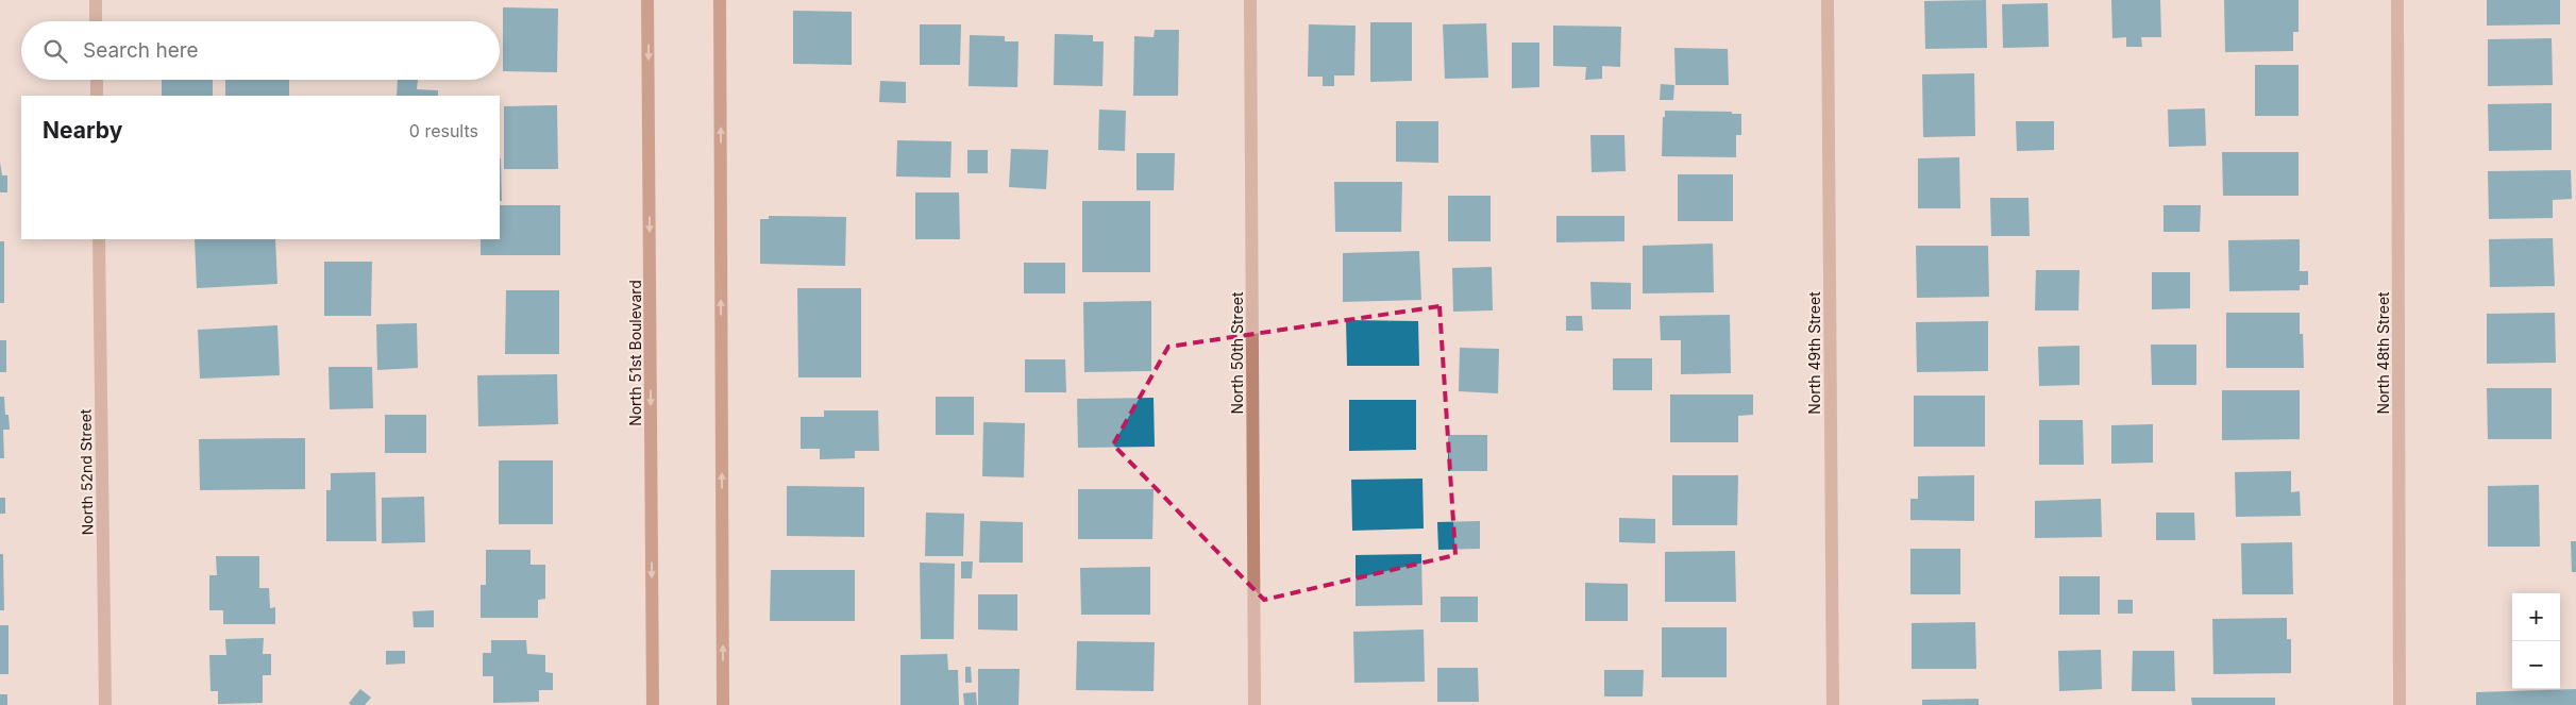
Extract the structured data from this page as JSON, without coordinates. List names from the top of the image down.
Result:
{
  "streets": {
    "street": [
      "North 51st Boulevard",
      "North 50th Street",
      "North 49th Street",
      "North 48th Street",
      "North 52nd Street"
    ]
  },
  "page": {
    "search": "Search here",
    "heading": ["Nearby", "0 results"],
    "map_buttons": ["+", "−"]
  }
}
